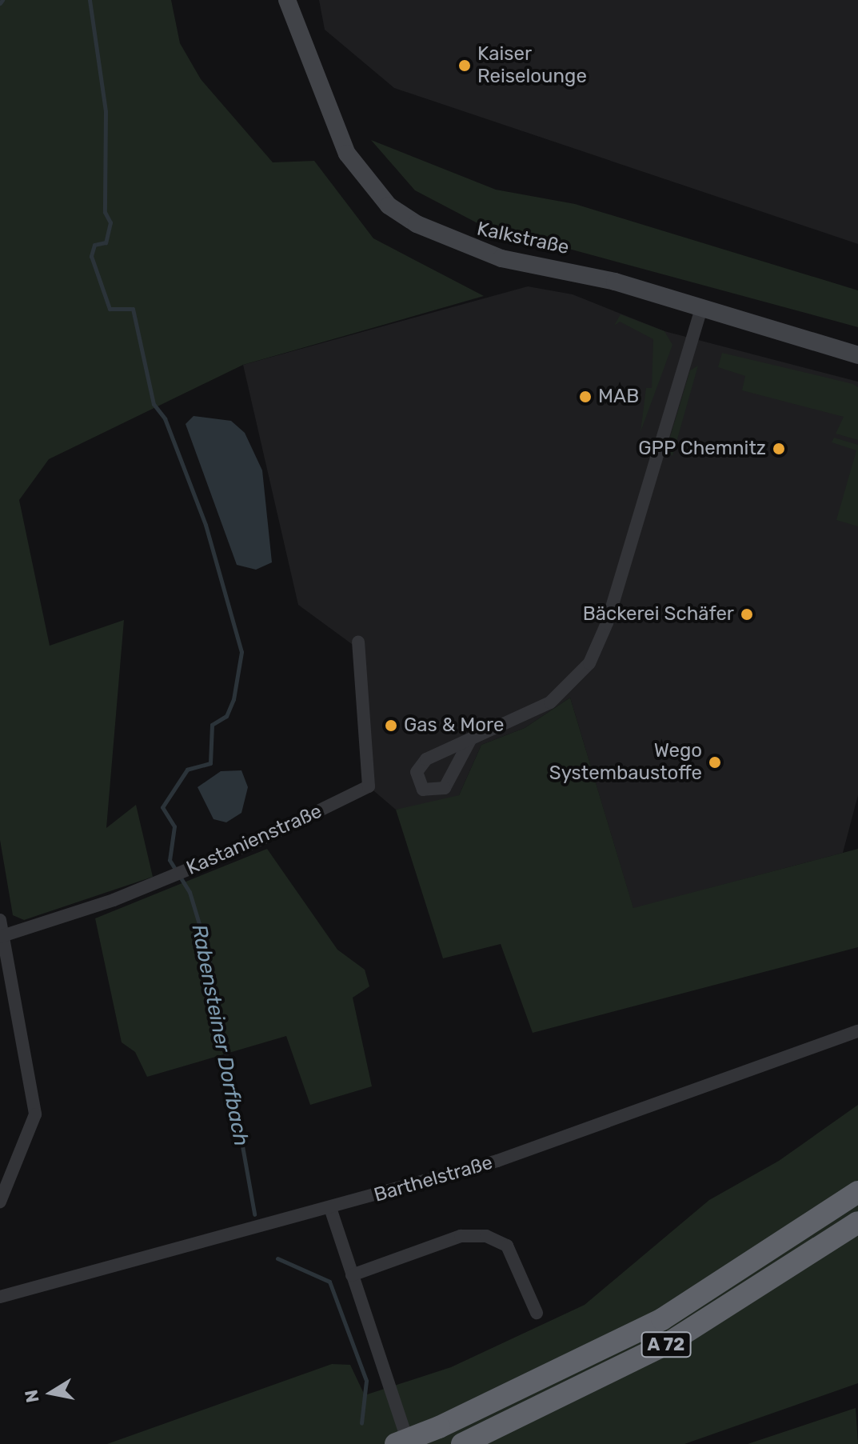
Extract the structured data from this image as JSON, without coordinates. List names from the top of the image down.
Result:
{
  "streets": {
    "highway": ["A 72"],
    "main road": ["Kalkstraße"],
    "street": ["Kastanienstraße", "Barthelstraße"]
  },
  "water": ["Rabensteiner Dorfbach"],
  "places": [
    "Kaiser Reiselounge",
    "MAB",
    "GPP Chemnitz",
    "Bäckerei Schäfer",
    "Gas & More",
    "Wego Systembaustoffe"
  ],
  "north": "left"
}
